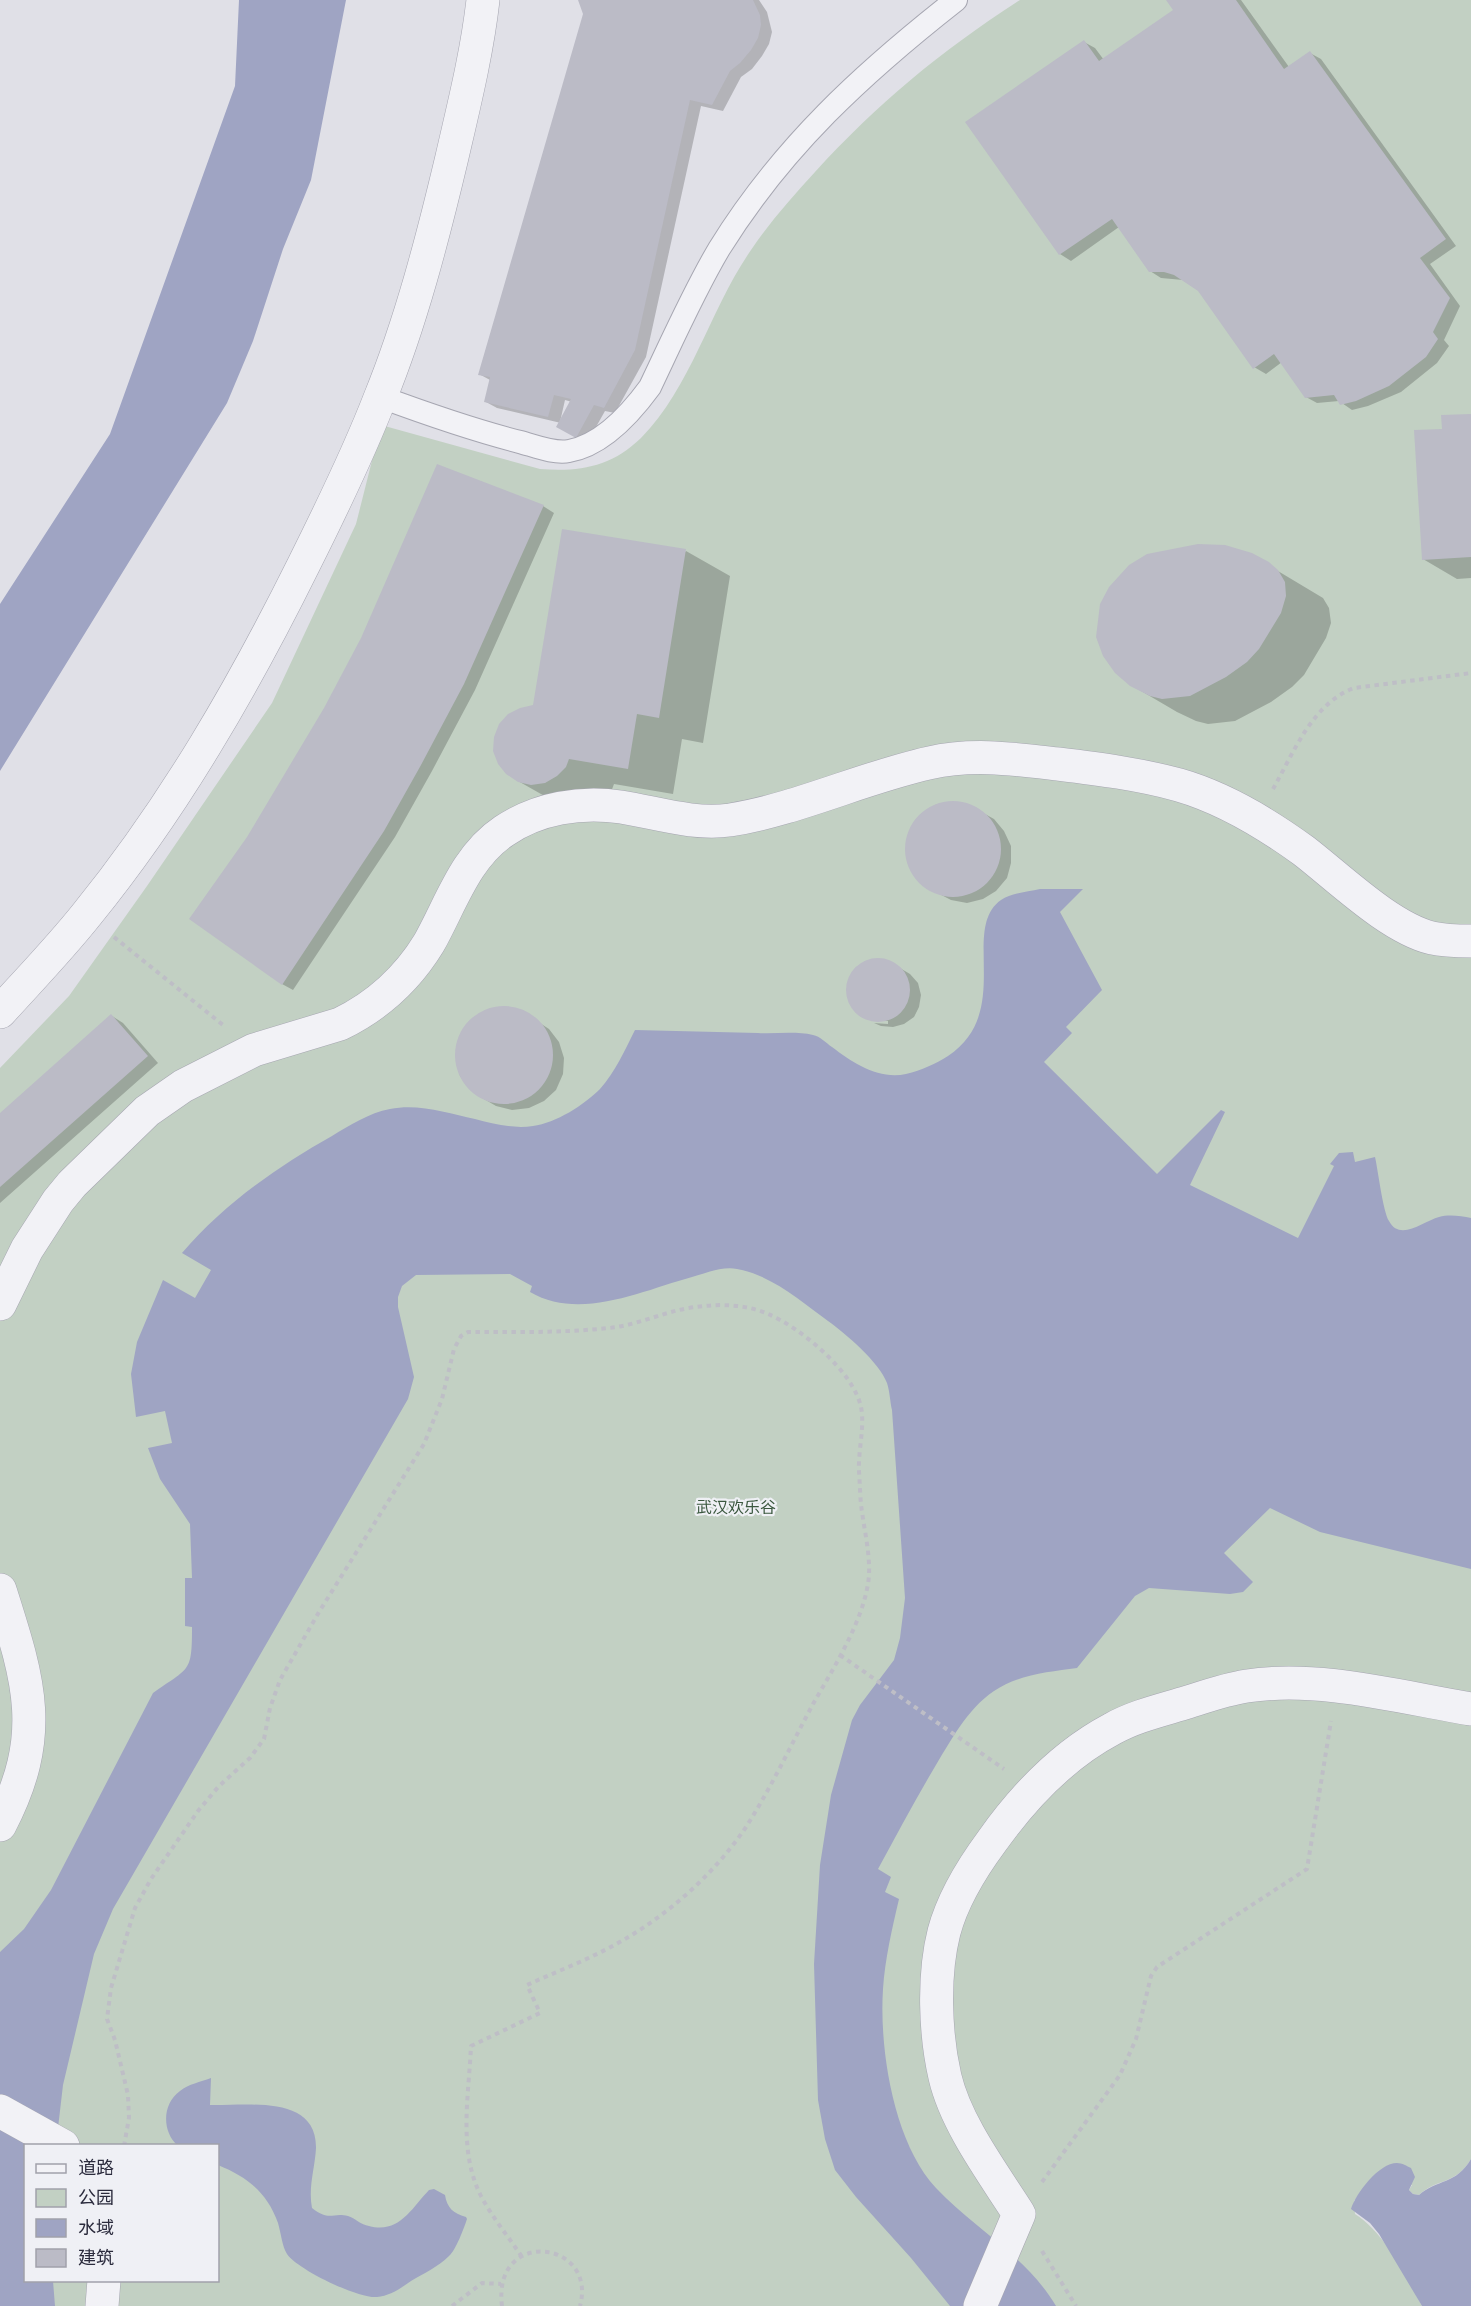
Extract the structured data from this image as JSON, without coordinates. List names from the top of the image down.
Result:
{
  "parks": ["武汉欢乐谷"],
  "legend": [
    "道路",
    "公园",
    "水域",
    "建筑"
  ]
}
